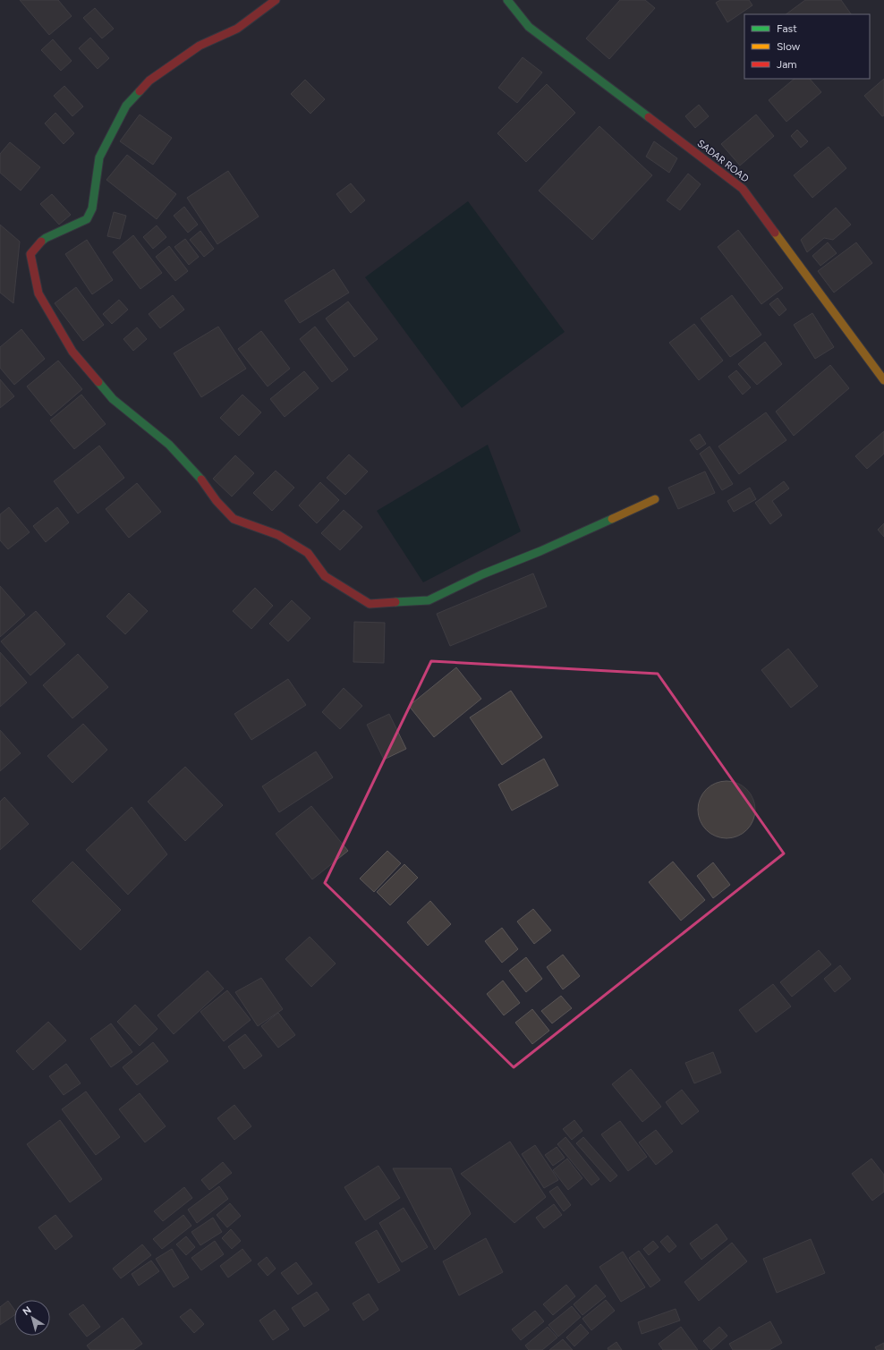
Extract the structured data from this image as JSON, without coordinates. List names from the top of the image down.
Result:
{
  "streets": {
    "street": ["SADAR ROAD"]
  },
  "legend": ["Fast", "Slow", "Jam"],
  "north": "top left"
}
